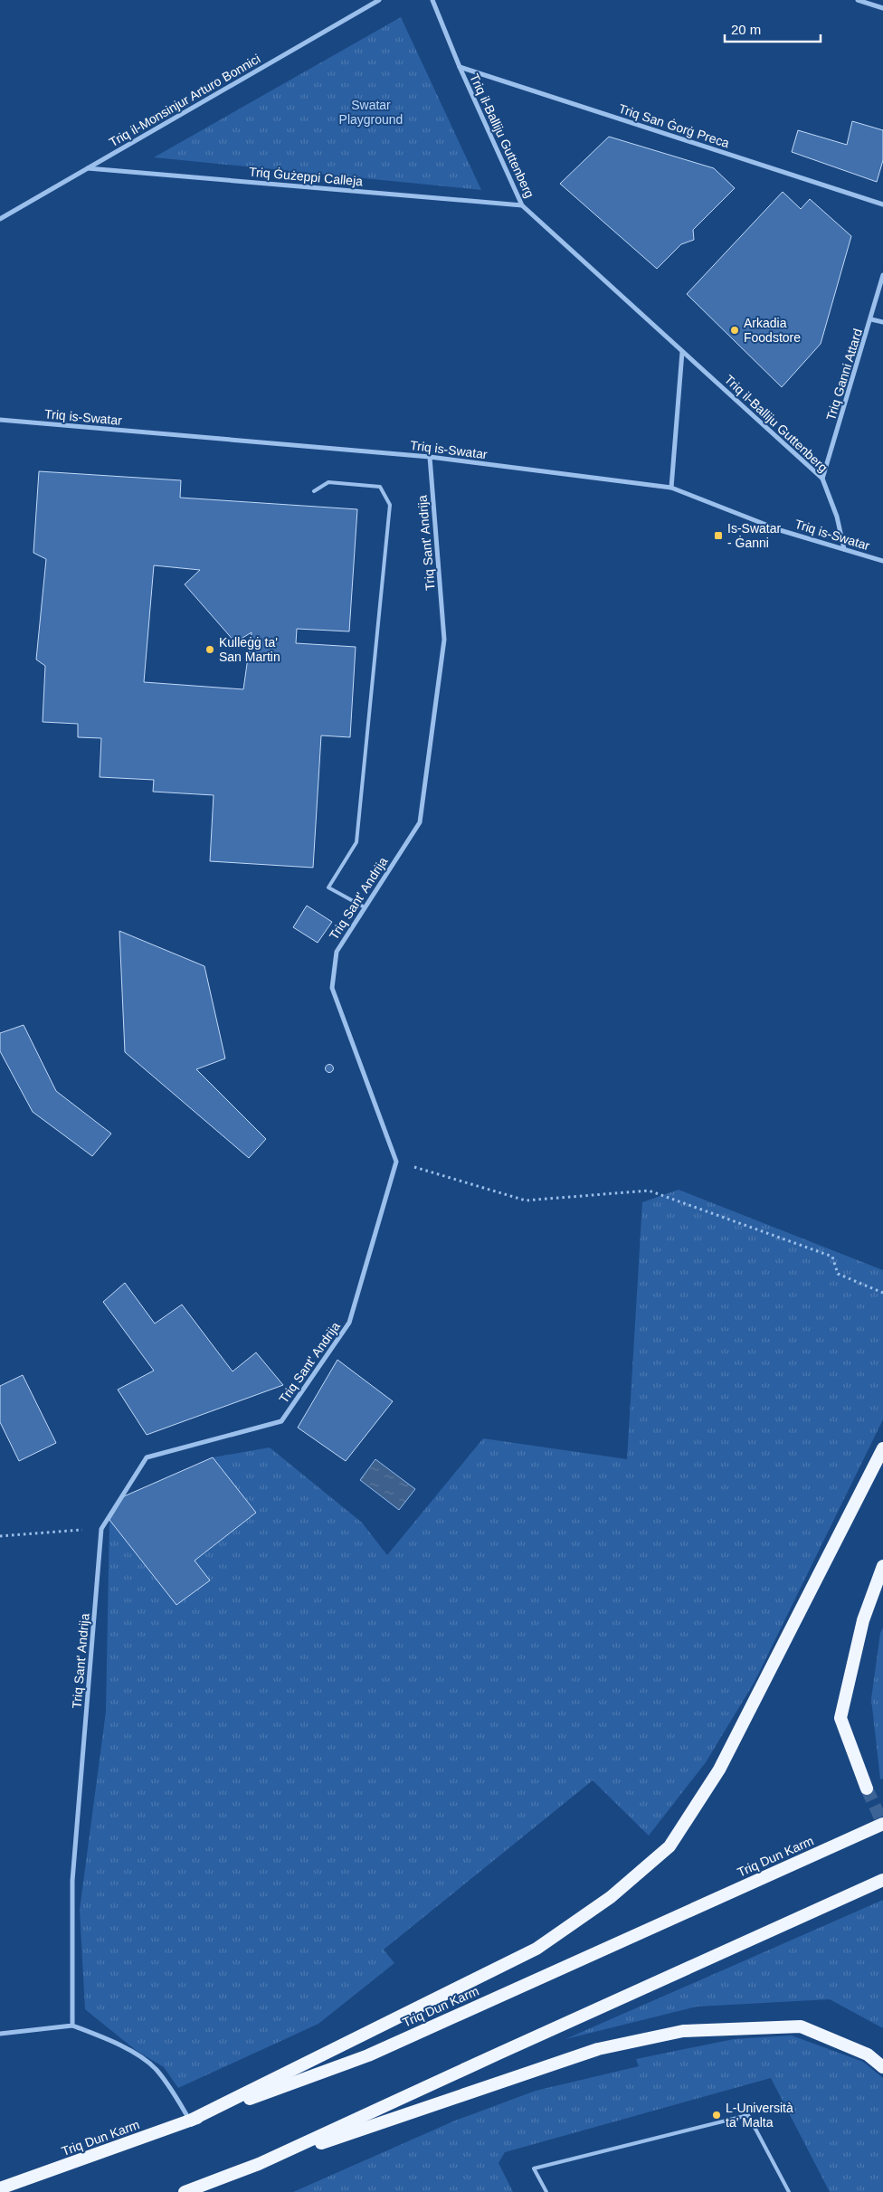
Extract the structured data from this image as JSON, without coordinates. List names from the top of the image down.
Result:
{
  "streets": {
    "highway": ["Triq Dun Karm"],
    "street": [
      "Triq il-Monsinjur Arturo Bonnici",
      "Triq San Ġorġ Preca",
      "Triq il-Balliju Guttenberg",
      "Triq Ġużeppi Calleja",
      "Triq Ganni Attard",
      "Triq is-Swatar",
      "Triq Sant' Andrija"
    ]
  },
  "crossings": [
    ["Triq il-Monsinjur Arturo Bonnici", "Triq Ġużeppi Calleja"],
    ["Triq San Ġorġ Preca", "Triq il-Balliju Guttenberg"],
    ["Triq il-Balliju Guttenberg", "Triq Ġużeppi Calleja"],
    ["Triq il-Balliju Guttenberg", "Triq Ganni Attard"],
    ["Triq il-Balliju Guttenberg", "Triq is-Swatar"],
    ["Triq is-Swatar", "Triq Sant' Andrija"]
  ],
  "parks": ["Swatar Playground"],
  "places": {
    "other": ["Arkadia Foodstore", "Kulleġġ ta' San Martin", "L-Università ta' Malta"],
    "transit": ["Is-Swatar - Ġanni"]
  },
  "scale_bar": "20 m"
}
